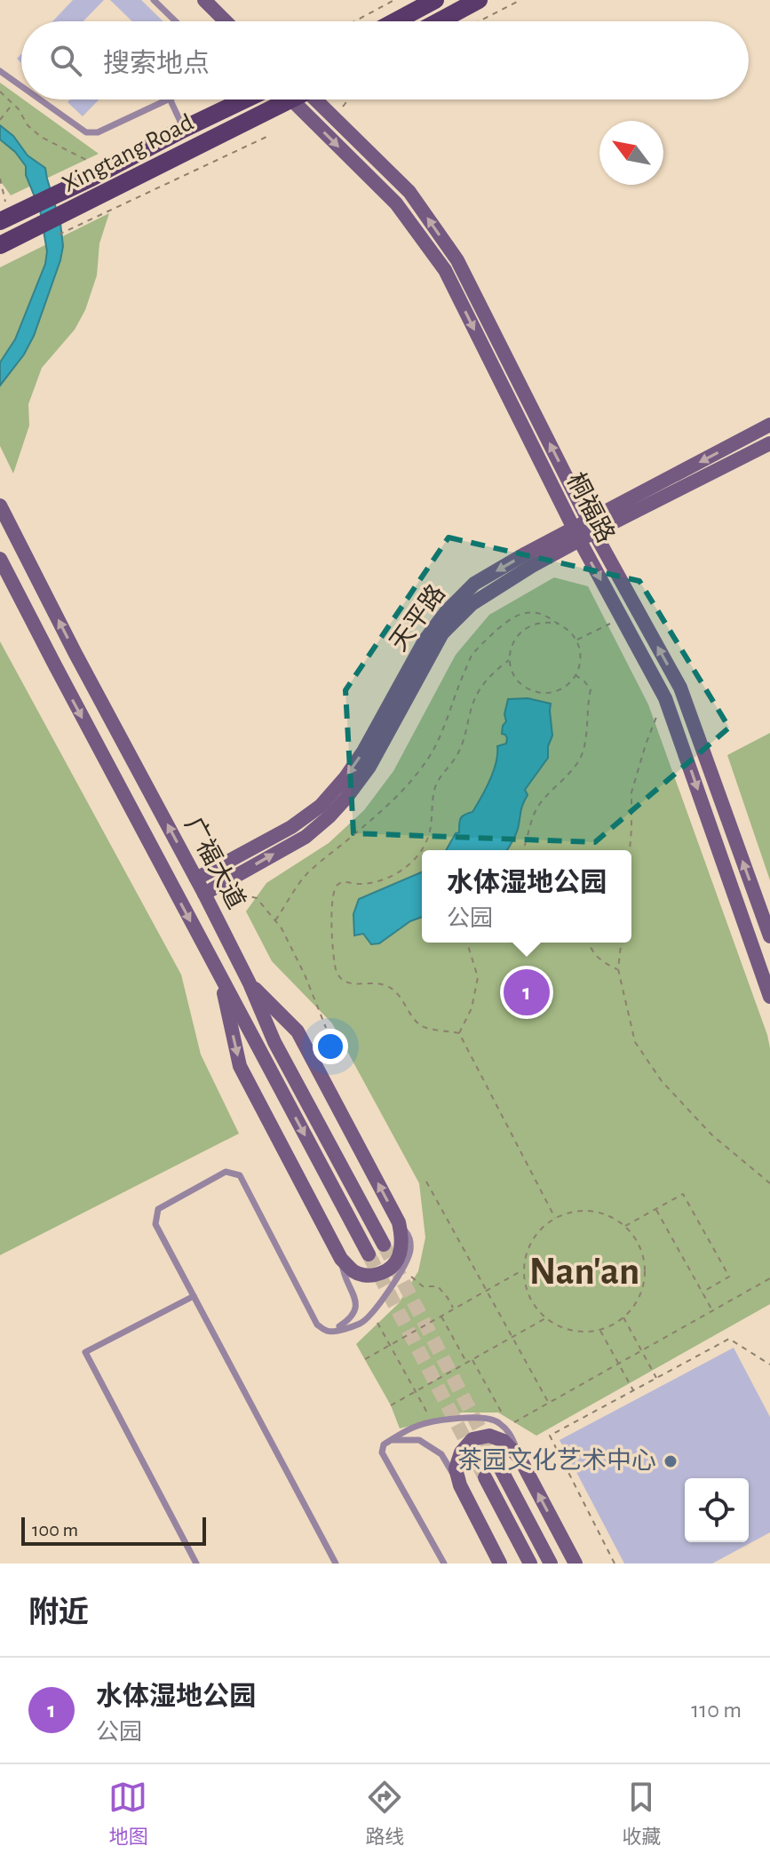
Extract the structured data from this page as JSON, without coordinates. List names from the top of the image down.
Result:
{
  "streets": {
    "main road": ["Xingtang Road"],
    "street": ["桐福路", "天平路", "广福大道"]
  },
  "crossings": [
    ["桐福路", "天平路"],
    ["天平路", "广福大道"]
  ],
  "districts": ["Nan'an"],
  "places": ["茶园文化艺术中心"],
  "scale_bar": "100 m",
  "north": "top left",
  "page": {
    "search": "搜索地点",
    "popup": ["水体湿地公园", "公园"],
    "pins": "1",
    "scale": "100 m",
    "heading": "附近",
    "list": [
      {
        "mark": "1",
        "name": "水体湿地公园",
        "note": "公园",
        "value": "110 m"
      }
    ],
    "nav": ["地图", "路线", "收藏"]
  }
}
